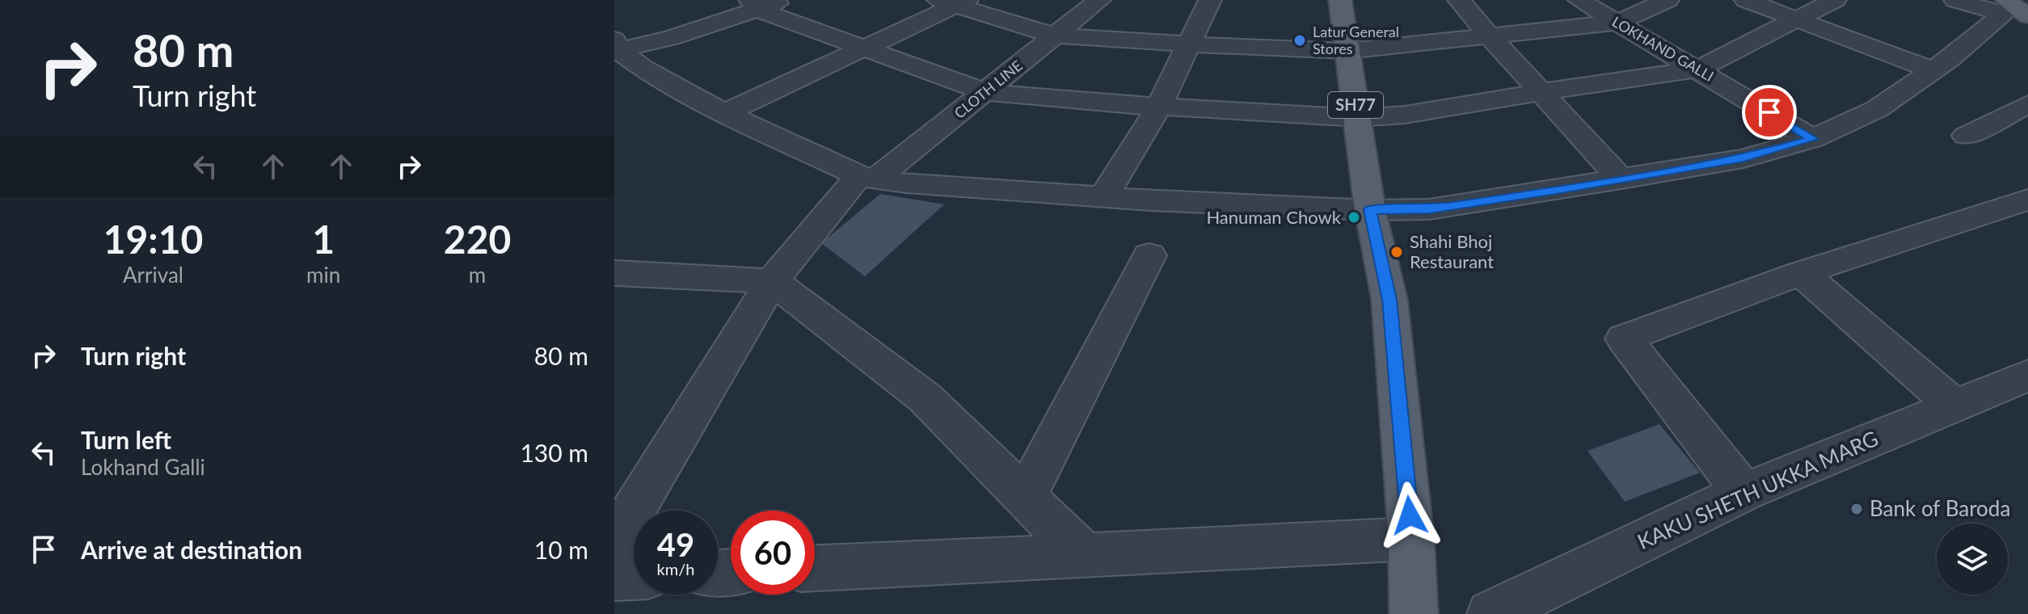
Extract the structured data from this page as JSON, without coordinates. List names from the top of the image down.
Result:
{
  "streets": {
    "main road": ["SH77"],
    "street": ["LOKHAND GALLI", "CLOTH LINE", "KAKU SHETH UKKA MARG"]
  },
  "places": [
    "Latur General Stores",
    "Hanuman Chowk",
    "Shahi Bhoj Restaurant",
    "Bank of Baroda"
  ],
  "page": {
    "turn": ["80 m", "Turn right"],
    "eta": [
      "19:10",
      "Arrival",
      "1",
      "min",
      "220",
      "m"
    ],
    "list": [
      {
        "name": "Turn right",
        "value": "80 m"
      },
      {
        "name": "Turn left",
        "note": "Lokhand Galli",
        "value": "130 m"
      },
      {
        "name": "Arrive at destination",
        "value": "10 m"
      }
    ],
    "speed": "49 km/h",
    "limit": "60"
  }
}
